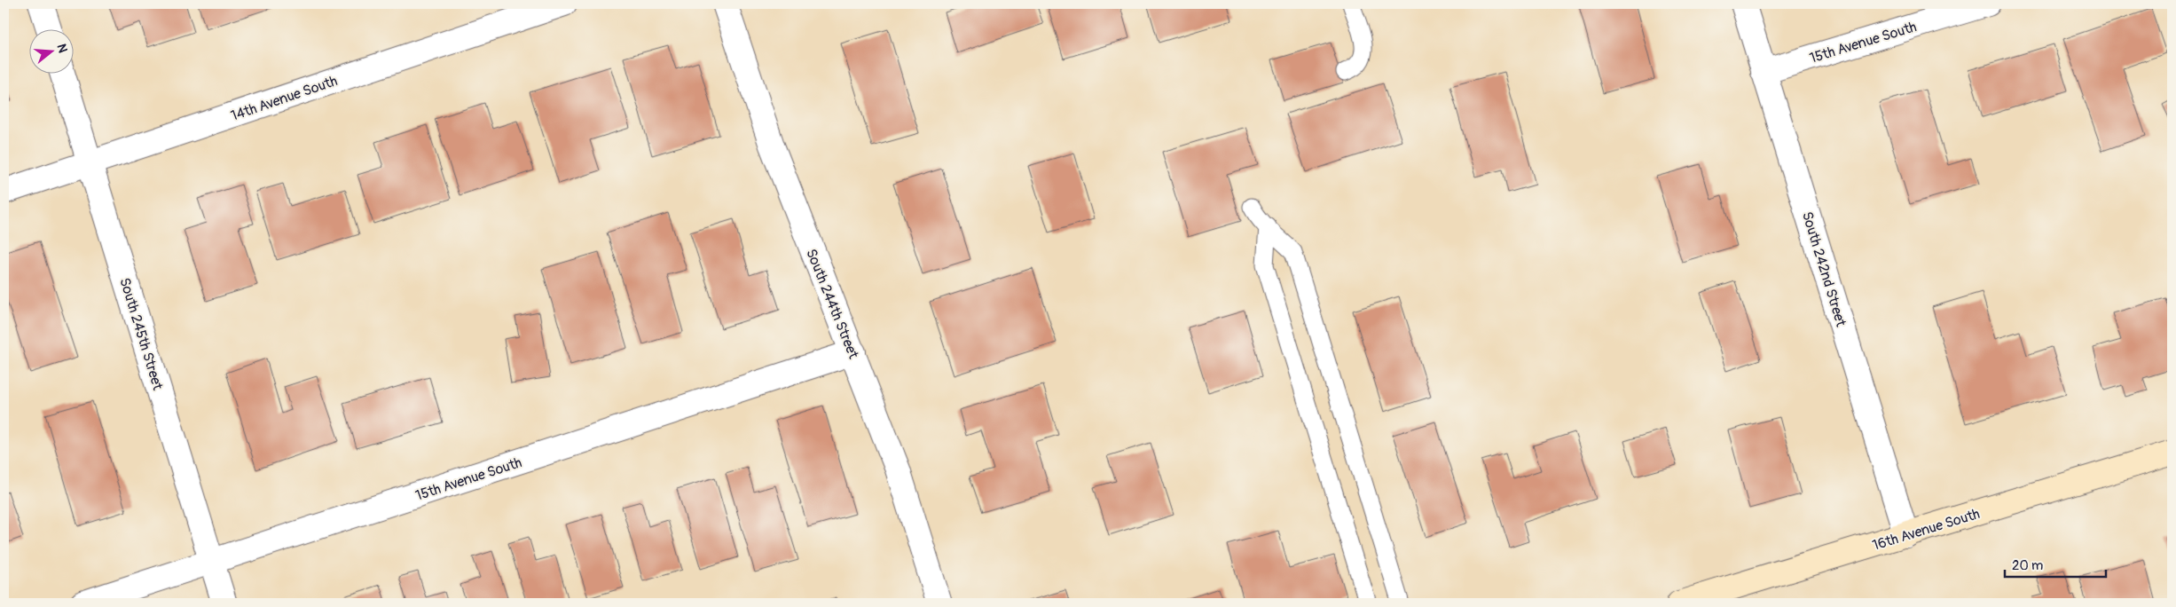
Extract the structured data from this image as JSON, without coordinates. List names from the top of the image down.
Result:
{
  "streets": {
    "main road": ["16th Avenue South"],
    "street": [
      "15th Avenue South",
      "14th Avenue South",
      "South 242nd Street",
      "South 244th Street",
      "South 245th Street"
    ]
  },
  "crossings": [
    ["15th Avenue South", "South 242nd Street"],
    ["15th Avenue South", "South 244th Street"],
    ["15th Avenue South", "South 245th Street"],
    ["14th Avenue South", "South 245th Street"],
    ["South 242nd Street", "16th Avenue South"]
  ],
  "scale_bar": "20 m",
  "north": "right"
}
